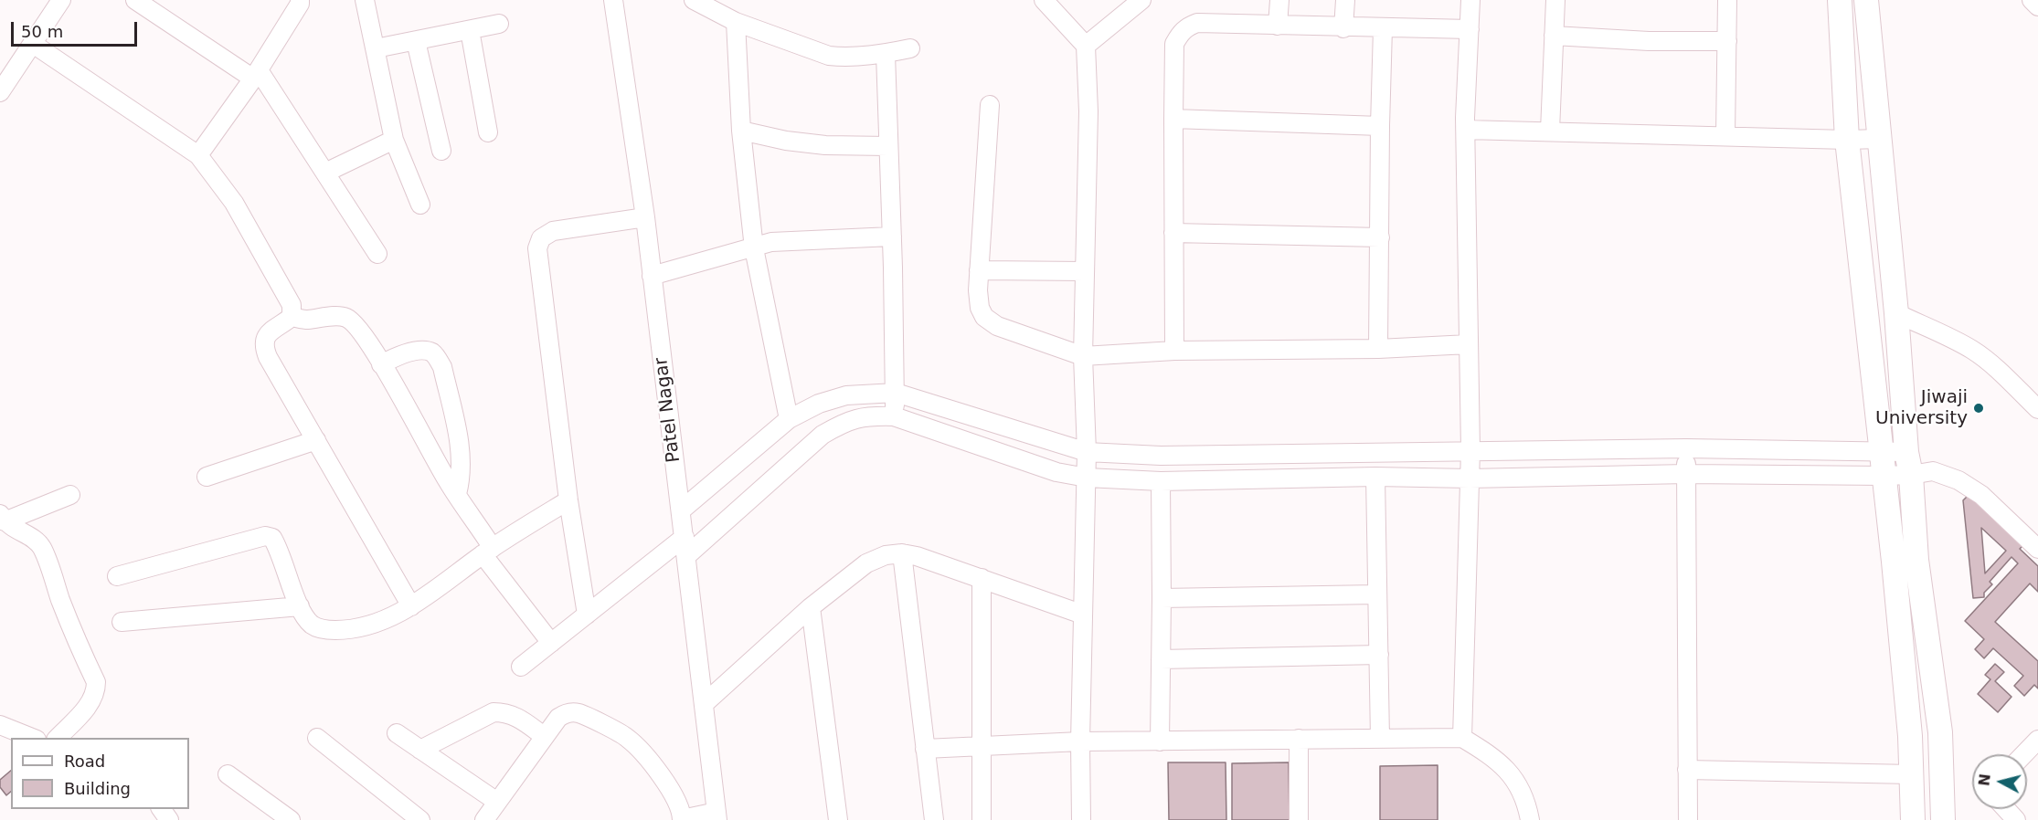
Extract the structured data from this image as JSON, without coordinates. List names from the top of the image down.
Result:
{
  "streets": {
    "street": ["Patel Nagar"]
  },
  "places": ["Jiwaji University"],
  "legend": ["Road", "Building"],
  "scale_bar": "50 m",
  "north": "left"
}
